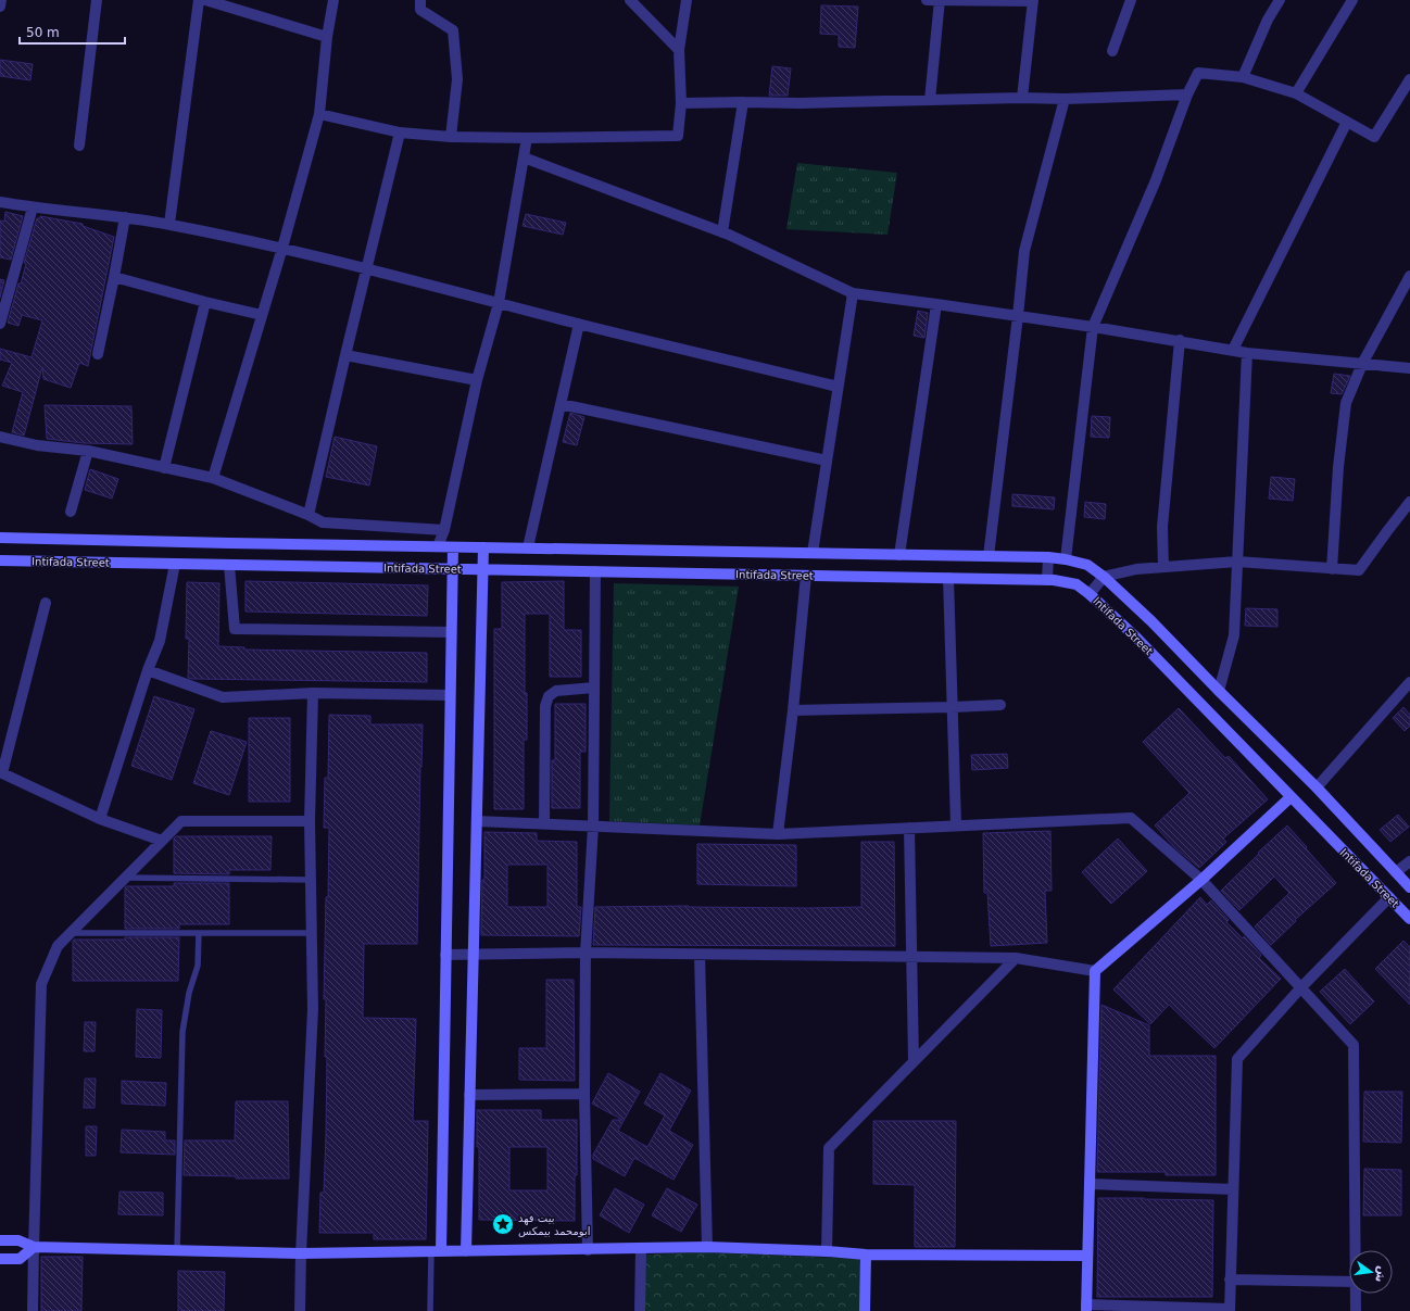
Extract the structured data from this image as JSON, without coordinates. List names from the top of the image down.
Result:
{
  "streets": {
    "street": ["Intifada Street"]
  },
  "places": {
    "place": ["بيت فهد ابومحمد بيمكس"]
  },
  "scale_bar": "50 m",
  "north": "right"
}
